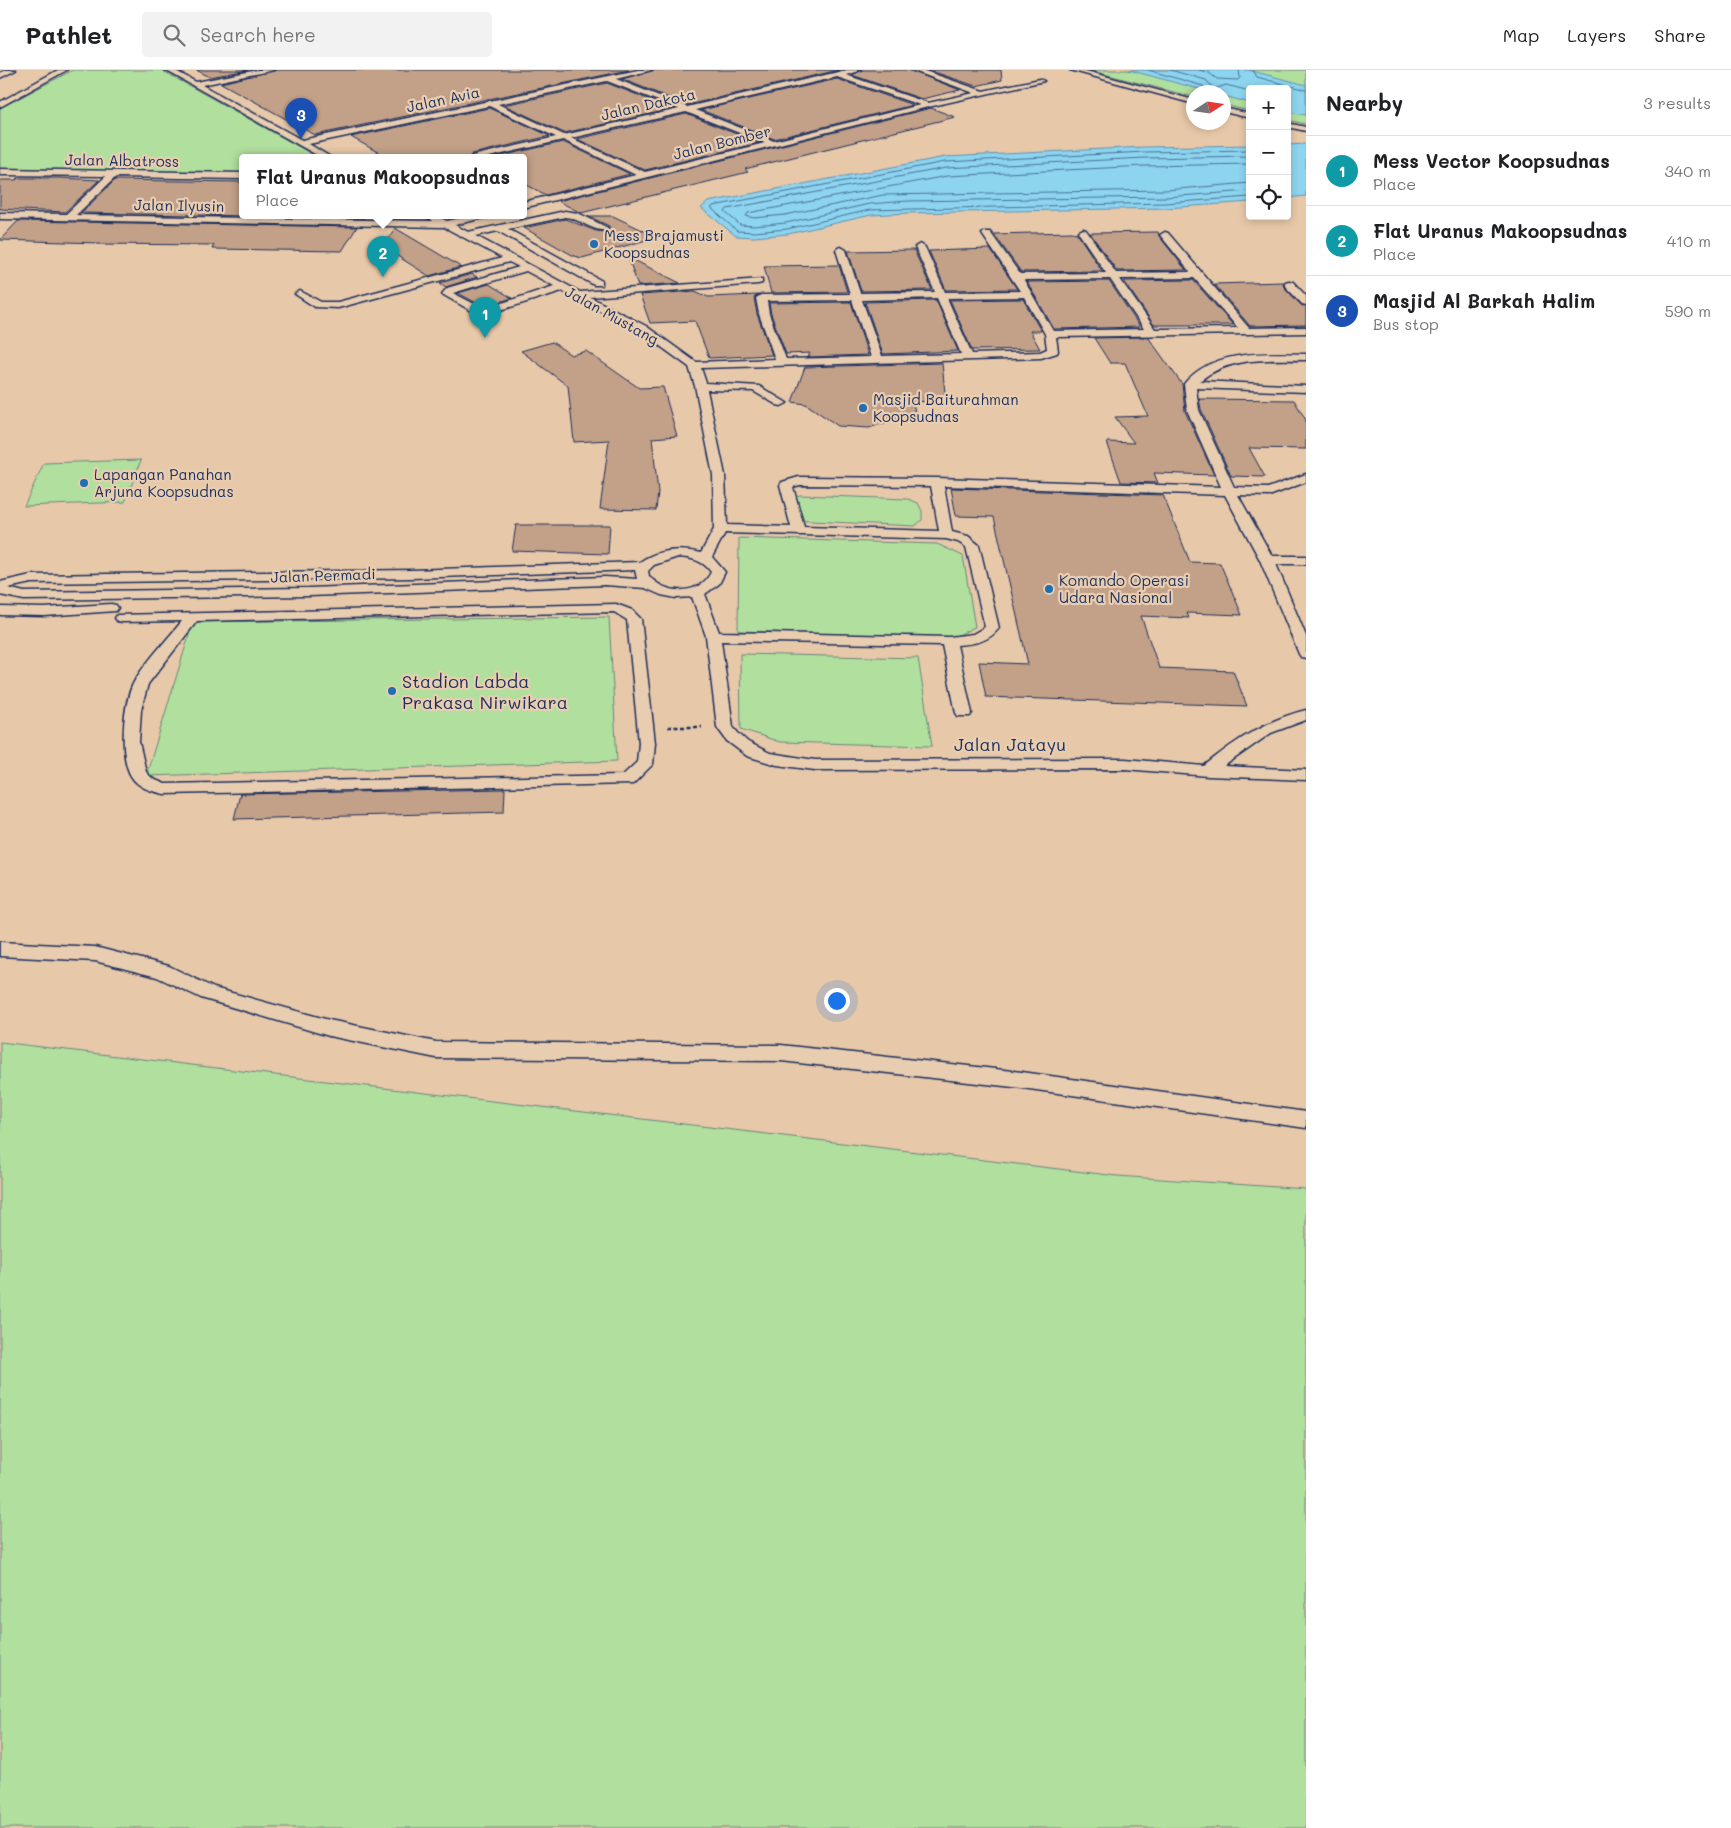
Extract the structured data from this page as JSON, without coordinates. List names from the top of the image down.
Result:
{
  "streets": {
    "lane": [
      "Jalan Avia",
      "Jalan Dakota",
      "Jalan Bomber",
      "Jalan Albatross",
      "Jalan Ilyusin",
      "Jalan Mustang",
      "Jalan Permadi",
      "Jalan Jatayu"
    ]
  },
  "crossings": [
    ["Jalan Ilyusin", "Jalan Mustang"]
  ],
  "places": [
    "Mess Brajamusti Koopsudnas",
    "Masjid Baiturahman Koopsudnas",
    "Lapangan Panahan Arjuna Koopsudnas",
    "Komando Operasi Udara Nasional",
    "Stadion Labda Prakasa Nirwikara"
  ],
  "north": "right",
  "page": {
    "header": "Pathlet",
    "search": "Search here",
    "nav": ["Map", "Layers", "Share"],
    "heading": ["Nearby", "3 results"],
    "map_buttons": ["+", "−"],
    "pins": ["3", "2", "1"],
    "list": [
      {
        "mark": "1",
        "name": "Mess Vector Koopsudnas",
        "note": "Place",
        "value": "340 m"
      },
      {
        "mark": "2",
        "name": "Flat Uranus Makoopsudnas",
        "note": "Place",
        "value": "410 m"
      },
      {
        "mark": "3",
        "name": "Masjid Al Barkah Halim",
        "note": "Bus stop",
        "value": "590 m"
      }
    ],
    "popup": ["Flat Uranus Makoopsudnas", "Place"]
  }
}
